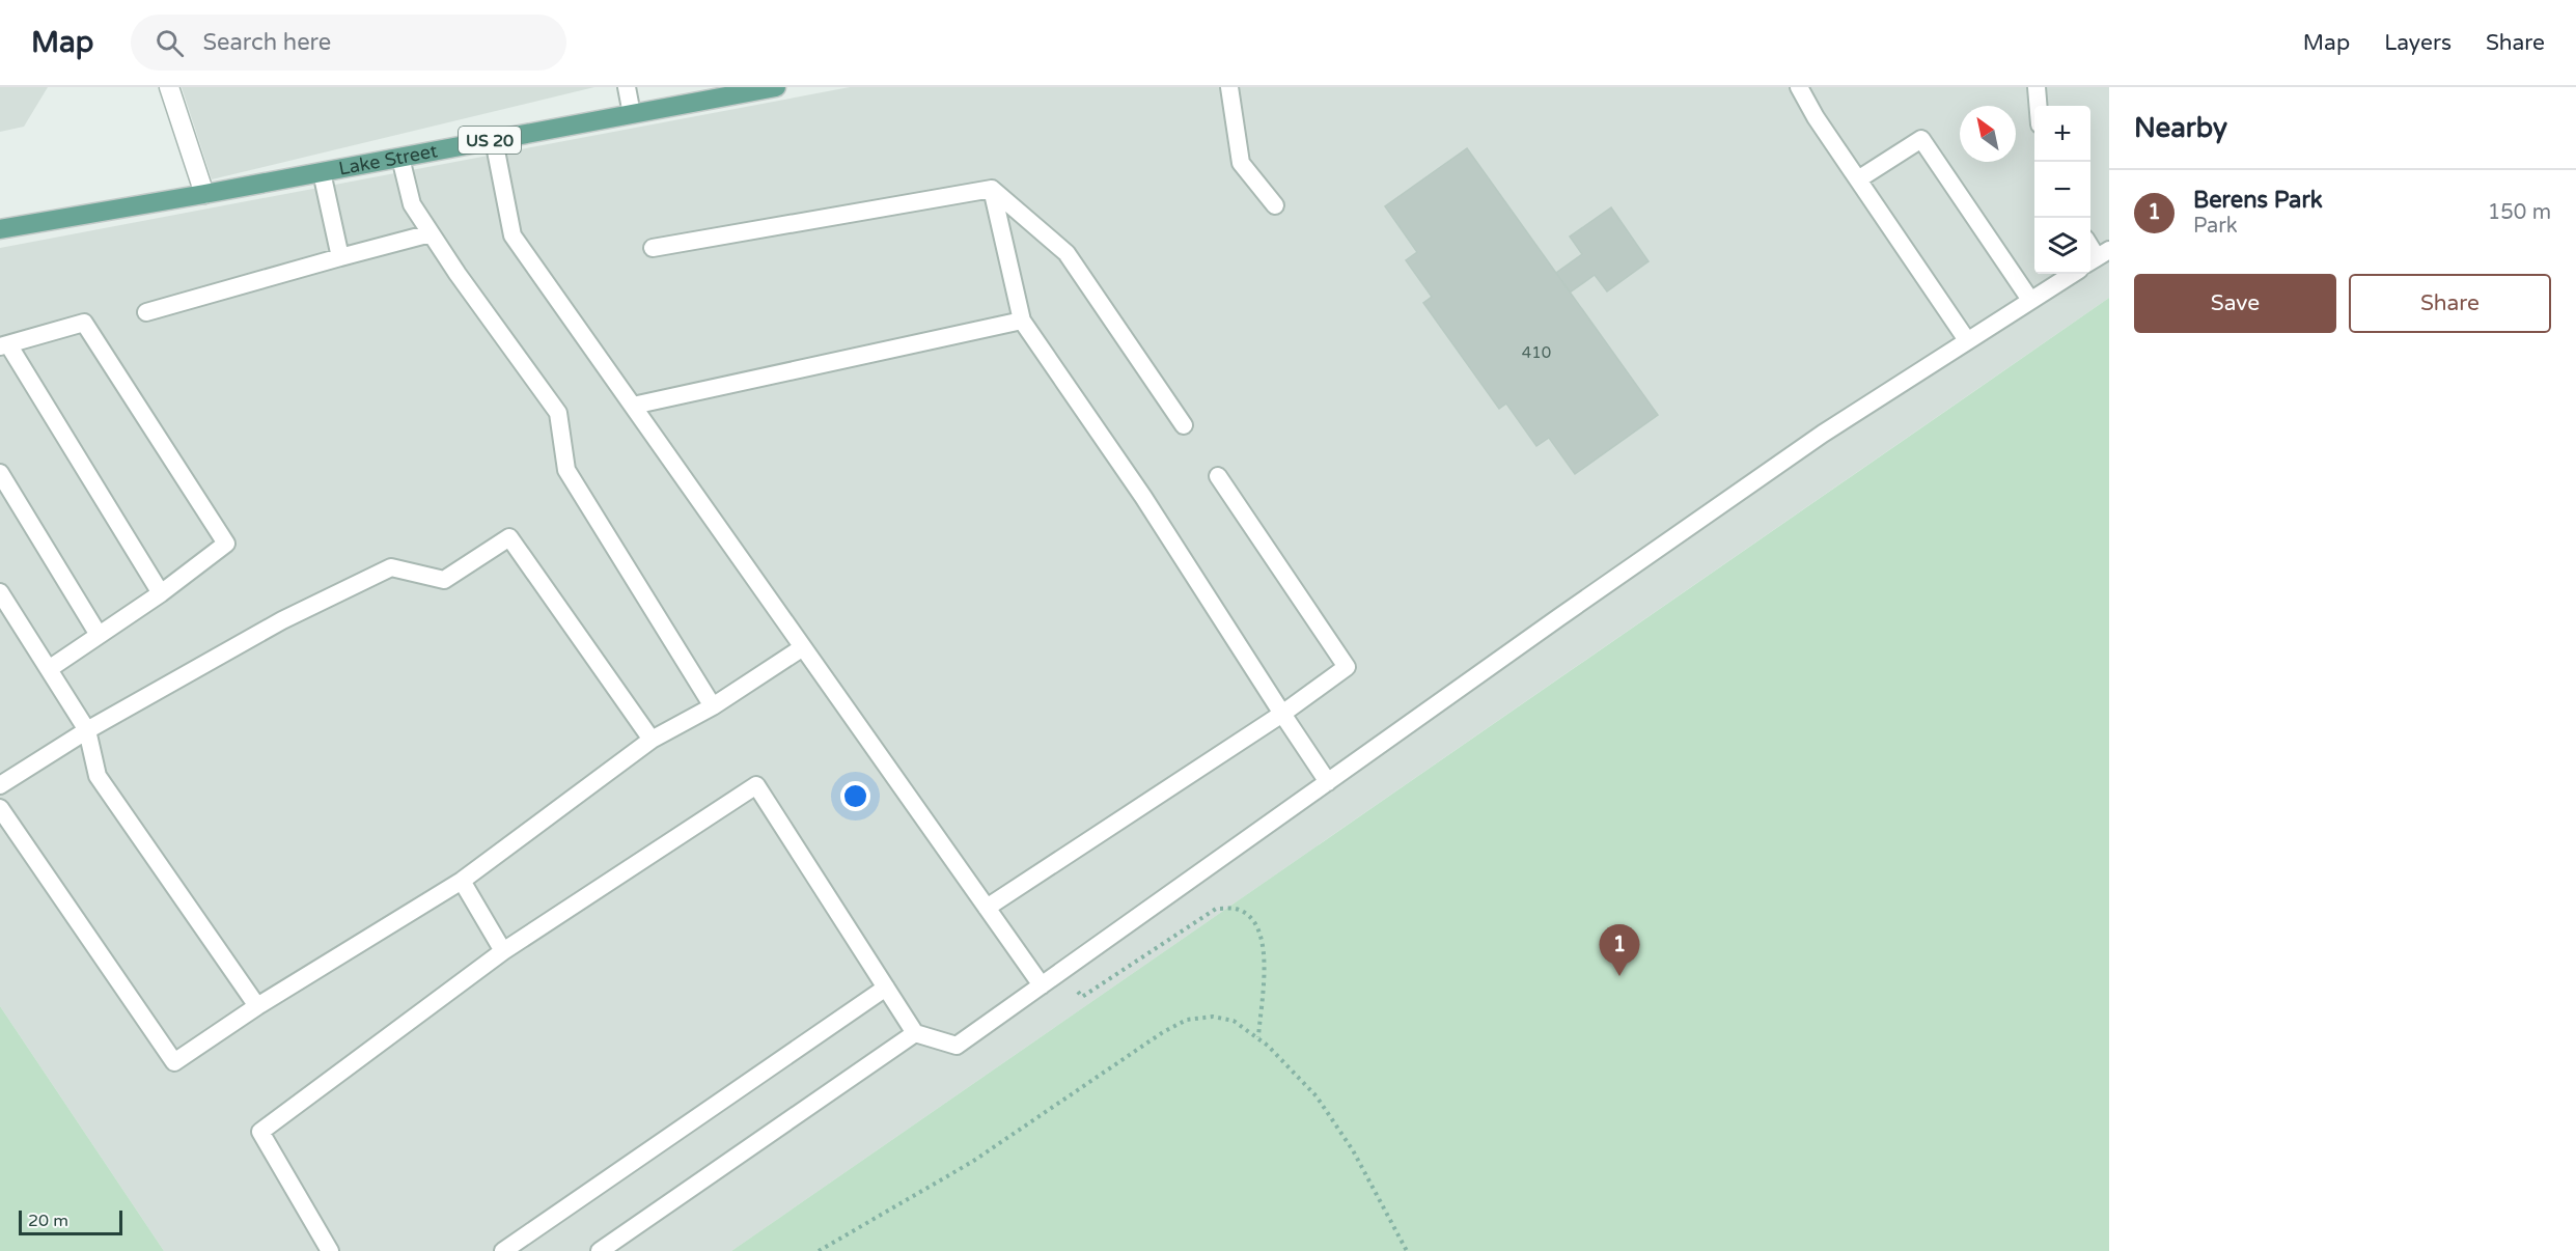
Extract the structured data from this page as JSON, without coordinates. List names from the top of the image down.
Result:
{
  "streets": {
    "main road": ["US 20", "Lake Street"]
  },
  "house_numbers": ["410"],
  "scale_bar": "20 m",
  "north": "top left",
  "page": {
    "header": "Map",
    "search": "Search here",
    "nav": ["Map", "Layers", "Share"],
    "heading": "Nearby",
    "map_buttons": ["+", "−"],
    "list": [
      {
        "mark": "1",
        "name": "Berens Park",
        "note": "Park",
        "value": "150 m"
      }
    ],
    "buttons": ["Save", "Share"],
    "pins": "1",
    "scale": "20 m"
  }
}
